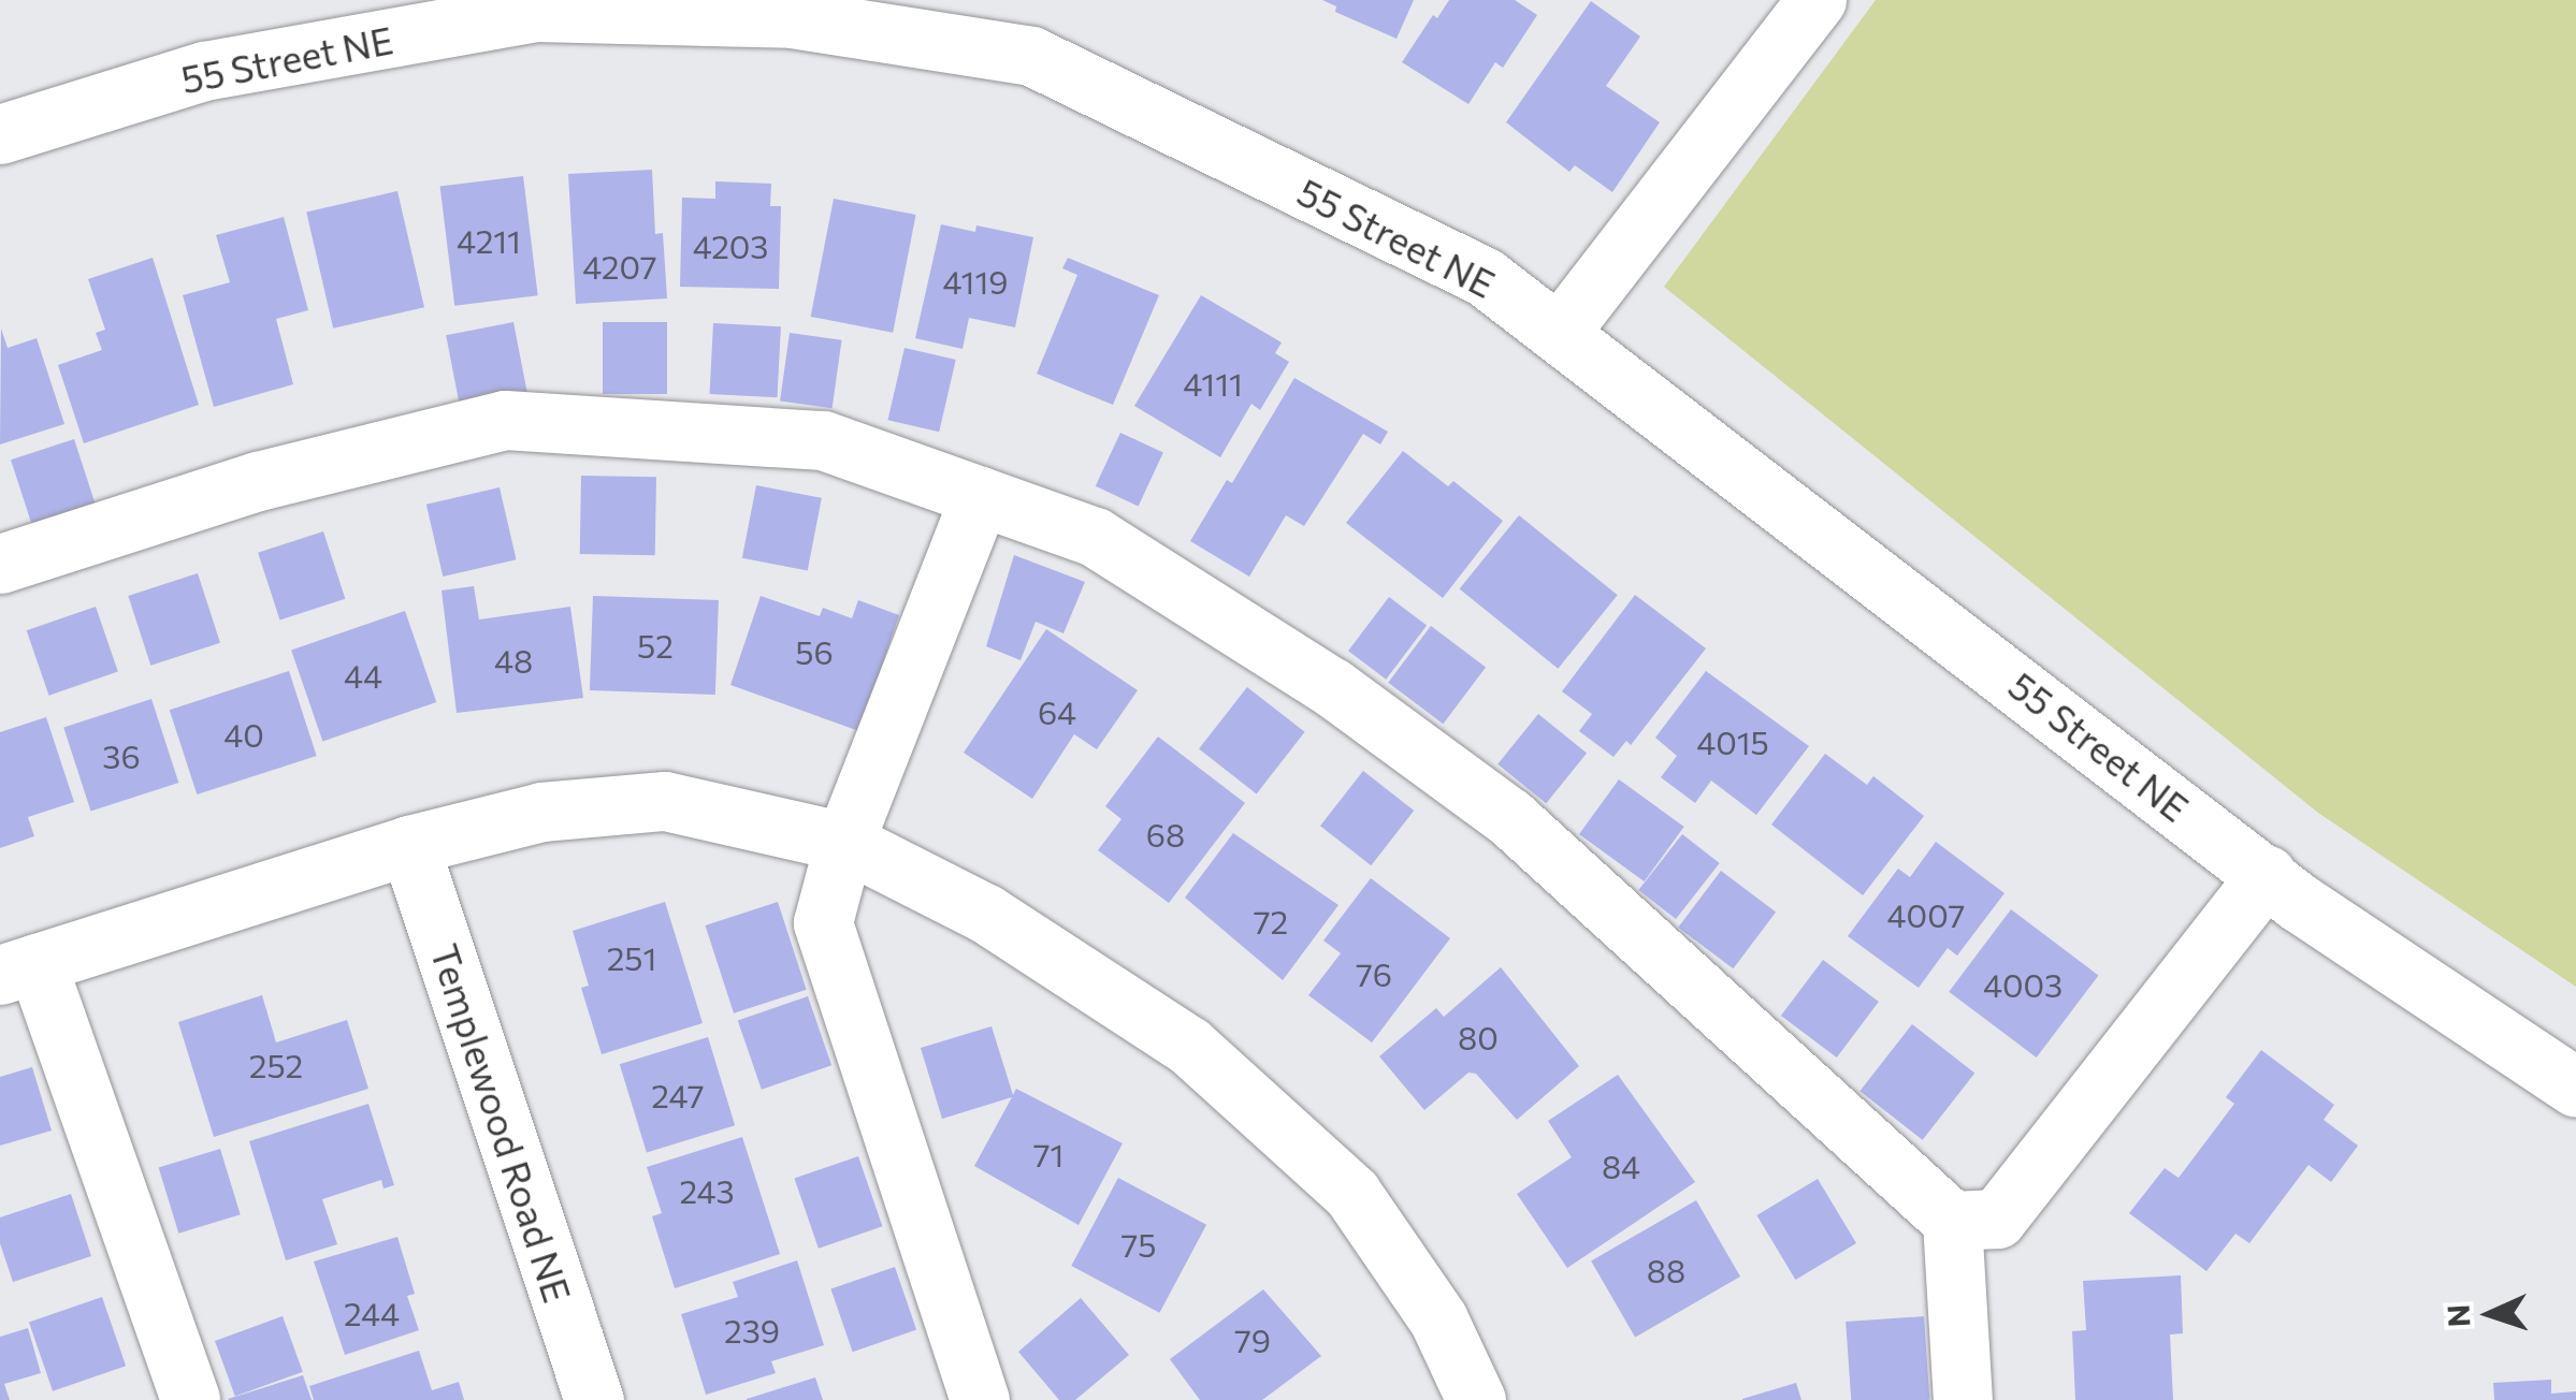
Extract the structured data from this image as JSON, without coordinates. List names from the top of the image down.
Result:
{
  "streets": {
    "street": ["55 Street NE", "Templewood Road NE"]
  },
  "house_numbers": [
    "4211",
    "4203",
    "4207",
    "4119",
    "4111",
    "52",
    "56",
    "48",
    "44",
    "64",
    "40",
    "4015",
    "36",
    "68",
    "4007",
    "72",
    "251",
    "76",
    "4003",
    "80",
    "252",
    "247",
    "71",
    "84",
    "243",
    "75",
    "88",
    "244",
    "239",
    "79"
  ],
  "north": "left"
}
